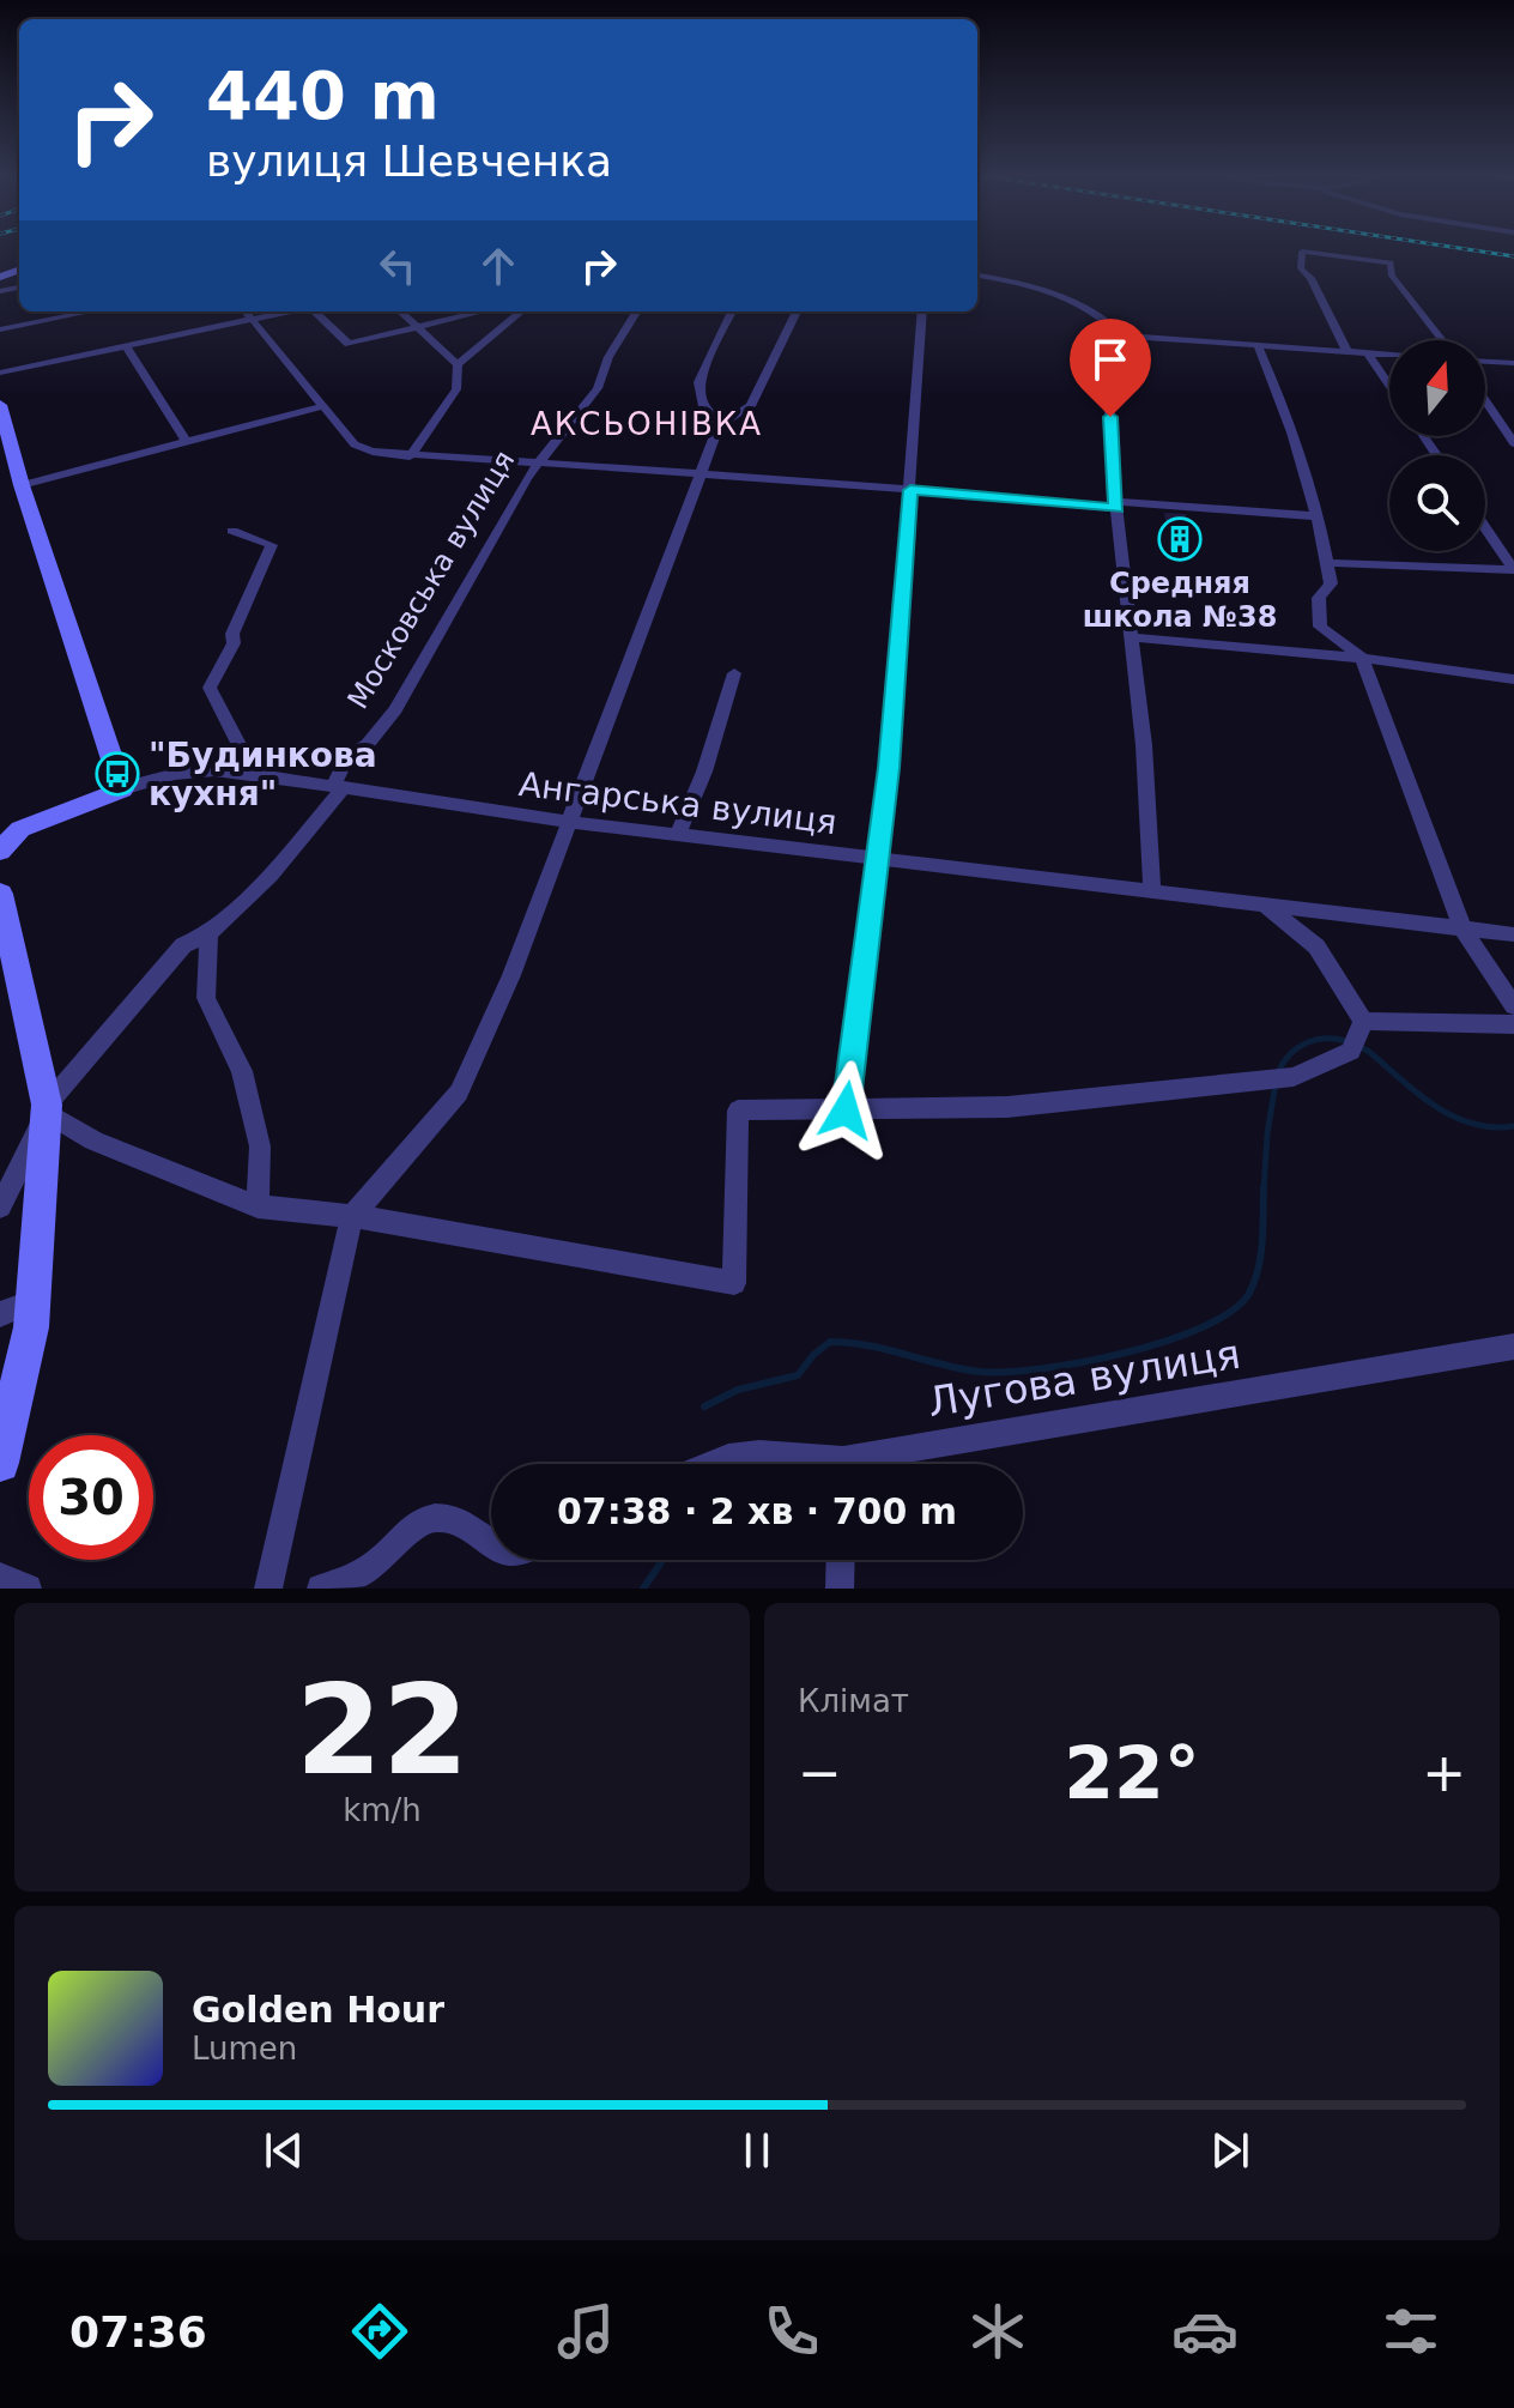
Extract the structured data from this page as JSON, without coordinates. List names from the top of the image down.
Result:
{
  "streets": {
    "street": ["Московська вулиця", "Ангарська вулиця", "Лугова вулиця"]
  },
  "crossings": [
    ["Московська вулиця", "Ангарська вулиця"]
  ],
  "districts": ["АКСЬОНІВКА"],
  "places": {
    "building": ["Средняя школа №38"],
    "bus stop": ["\"Будинкова кухня\""]
  },
  "north": "top",
  "page": {
    "turn": ["440 m", "вулиця Шевченка"],
    "limit": "30",
    "trip": "07:38 · 2 хв · 700 m",
    "tile": [
      ["22", "km/h"],
      "Клімат"
    ],
    "heat": ["−", "22°", "+"],
    "song": ["Golden Hour", "Lumen"],
    "tabs": "07:36"
  }
}
